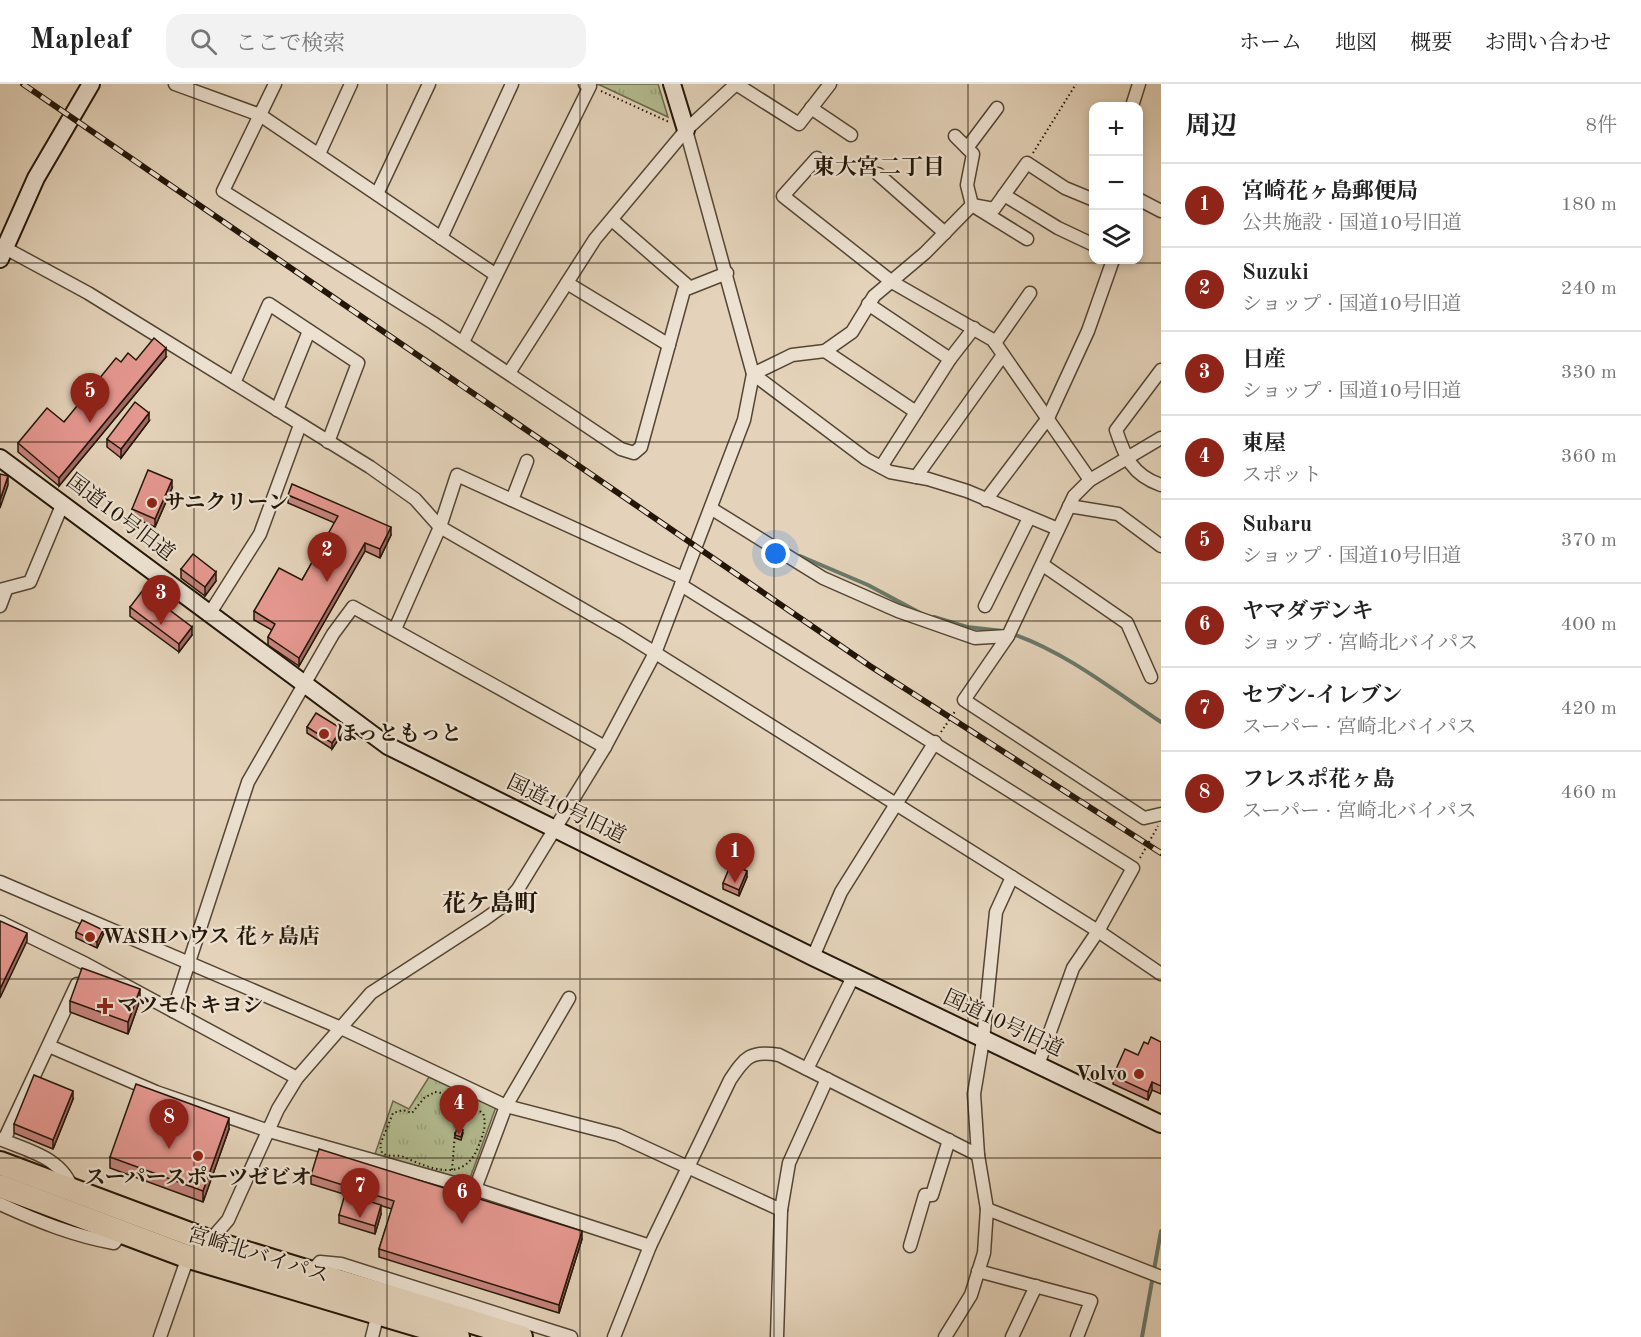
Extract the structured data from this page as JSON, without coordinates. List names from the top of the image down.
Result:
{
  "streets": {
    "highway": ["宮崎北バイパス"],
    "street": ["国道10号旧道"]
  },
  "districts": ["東大宮二丁目", "花ケ島町"],
  "places": {
    "other": [
      "サニクリーン",
      "ほっともっと",
      "WASHハウス 花ヶ島店",
      "Volvo",
      "スーパースポーツゼビオ"
    ],
    "health": ["マツモトキヨシ"]
  },
  "page": {
    "header": "Mapleaf",
    "search": "ここで検索",
    "nav": [
      "ホーム",
      "地図",
      "概要",
      "お問い合わせ"
    ],
    "heading": ["周辺", "8件"],
    "map_buttons": ["+", "−"],
    "list": [
      {
        "mark": "1",
        "name": "宮崎花ヶ島郵便局",
        "note": "公共施設 · 国道10号旧道",
        "value": "180 m"
      },
      {
        "mark": "2",
        "name": "Suzuki",
        "note": "ショップ · 国道10号旧道",
        "value": "240 m"
      },
      {
        "mark": "3",
        "name": "日産",
        "note": "ショップ · 国道10号旧道",
        "value": "330 m"
      },
      {
        "mark": "4",
        "name": "東屋",
        "note": "スポット",
        "value": "360 m"
      },
      {
        "mark": "5",
        "name": "Subaru",
        "note": "ショップ · 国道10号旧道",
        "value": "370 m"
      },
      {
        "mark": "6",
        "name": "ヤマダデンキ",
        "note": "ショップ · 宮崎北バイパス",
        "value": "400 m"
      },
      {
        "mark": "7",
        "name": "セブン-イレブン",
        "note": "スーパー · 宮崎北バイパス",
        "value": "420 m"
      },
      {
        "mark": "8",
        "name": "フレスポ花ヶ島",
        "note": "スーパー · 宮崎北バイパス",
        "value": "460 m"
      }
    ],
    "pins": [
      "5",
      "2",
      "3",
      "1",
      "4",
      "8",
      "7",
      "6"
    ]
  }
}
